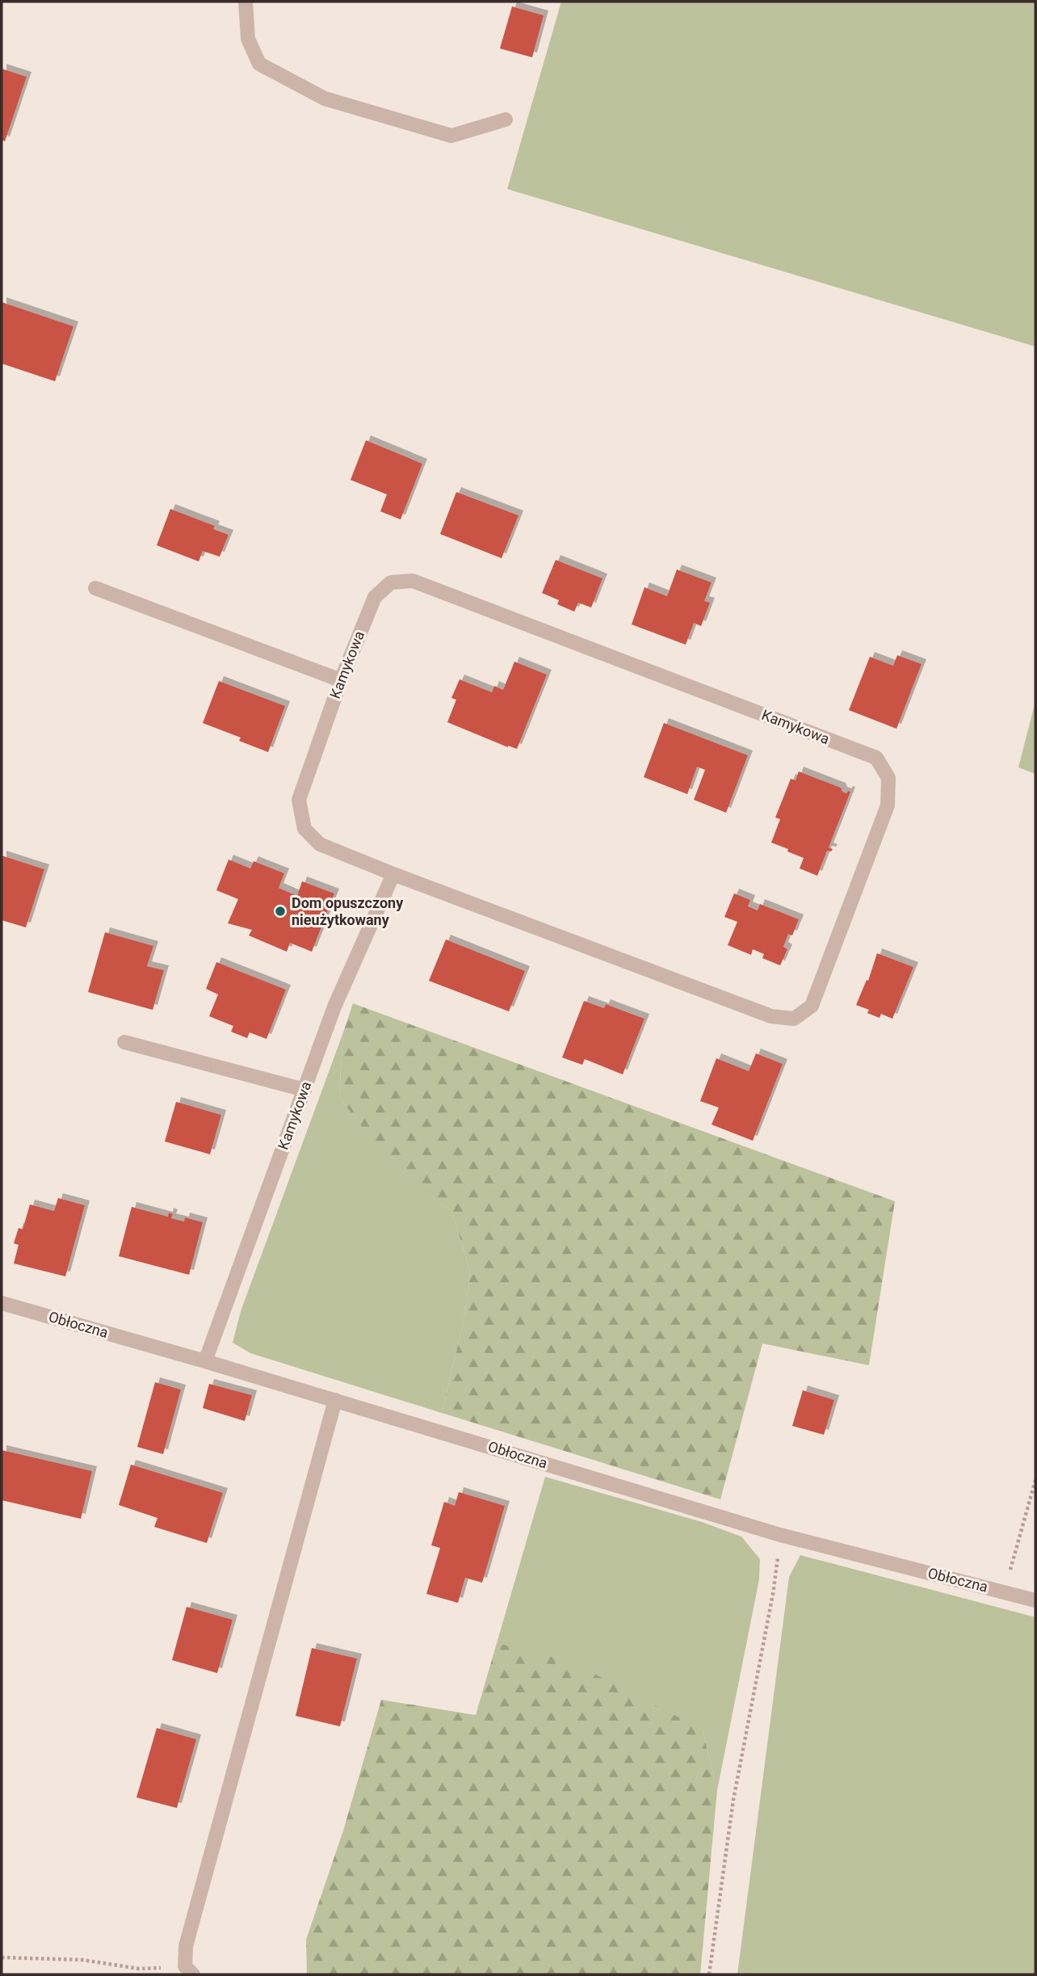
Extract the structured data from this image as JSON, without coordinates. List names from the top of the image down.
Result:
{
  "streets": {
    "street": ["Kamykowa", "Obłoczna"]
  },
  "crossings": [
    ["Kamykowa", "Obłoczna"]
  ],
  "places": ["Dom opuszczony nieużytkowany"]
}
